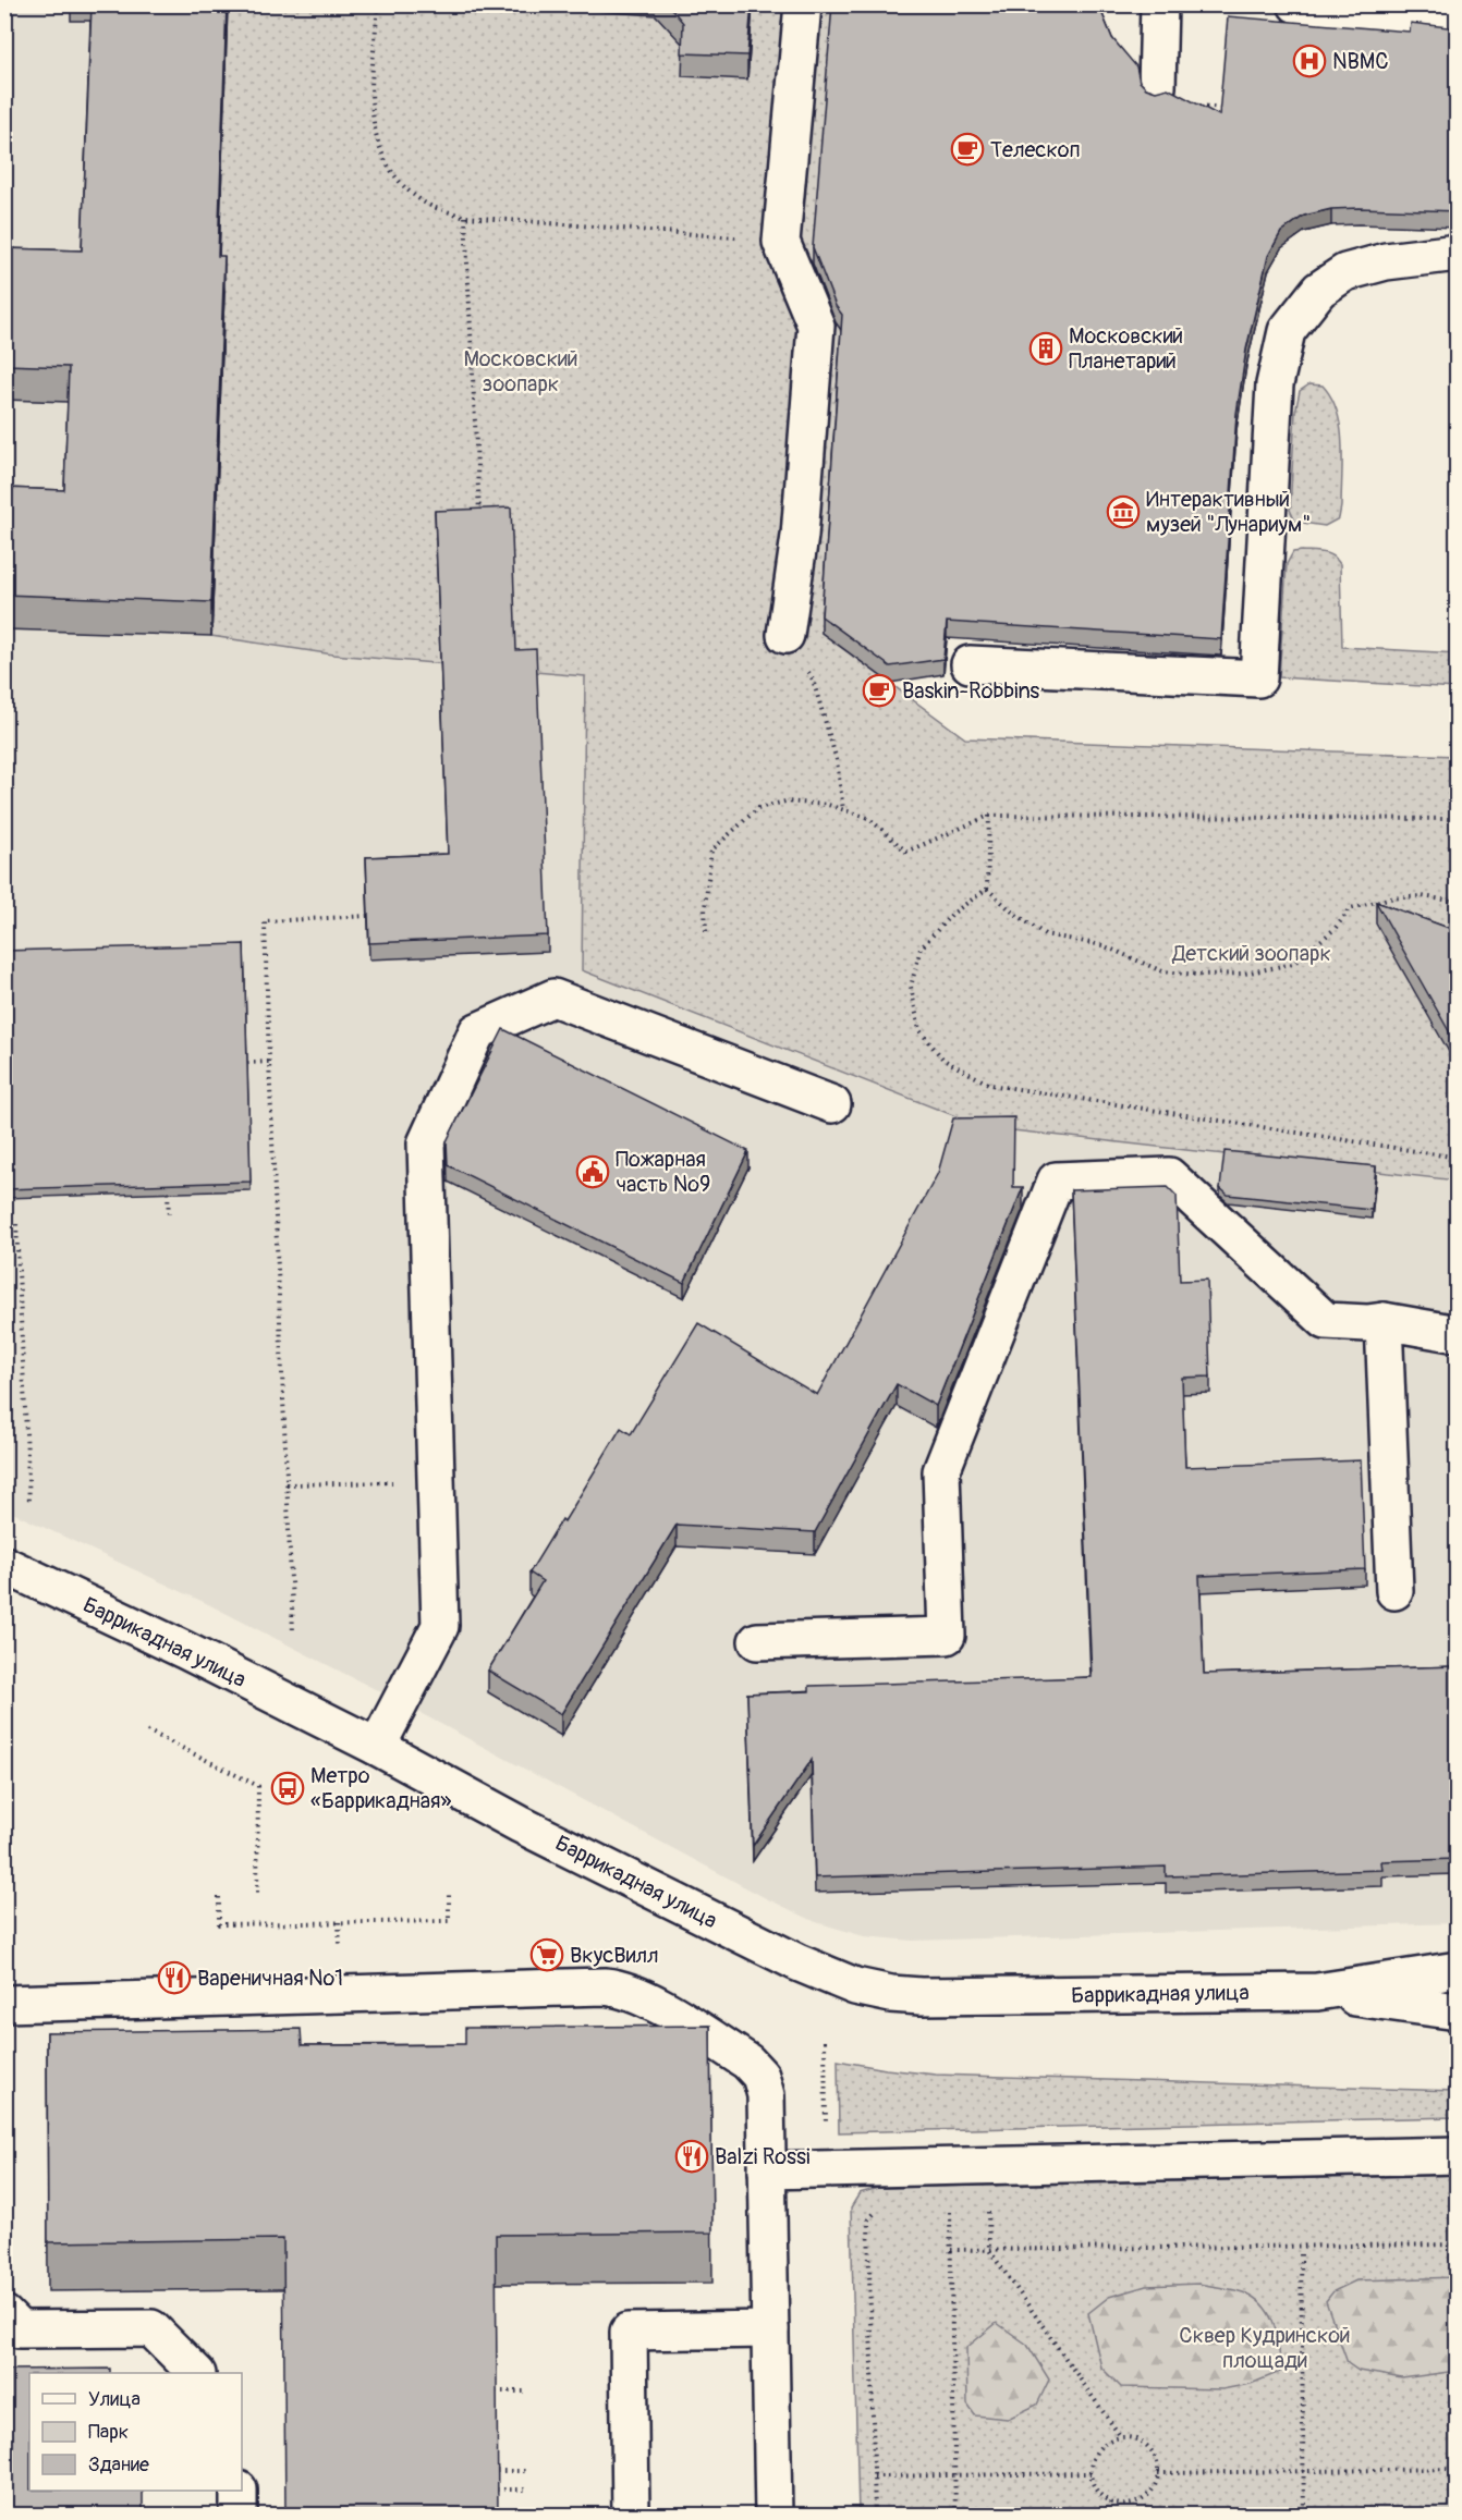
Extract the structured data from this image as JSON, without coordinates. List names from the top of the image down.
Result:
{
  "streets": {
    "main road": ["Баррикадная улица"]
  },
  "parks": ["Московский зоопарк", "Детский зоопарк", "Сквер Кудринской площади"],
  "places": {
    "hospital": ["NBMC"],
    "cafe": ["Телескоп", "Baskin-Robbins"],
    "building": ["Московский Планетарий"],
    "museum": ["Интерактивный музей \"Лунариум\""],
    "public building": ["Пожарная часть №9"],
    "bus stop": ["Метро «Баррикадная»"],
    "supermarket": ["ВкусВилл"],
    "restaurant": ["Вареничная №1", "Balzi Rossi"]
  },
  "legend": ["Улица", "Парк", "Здание"]
}
